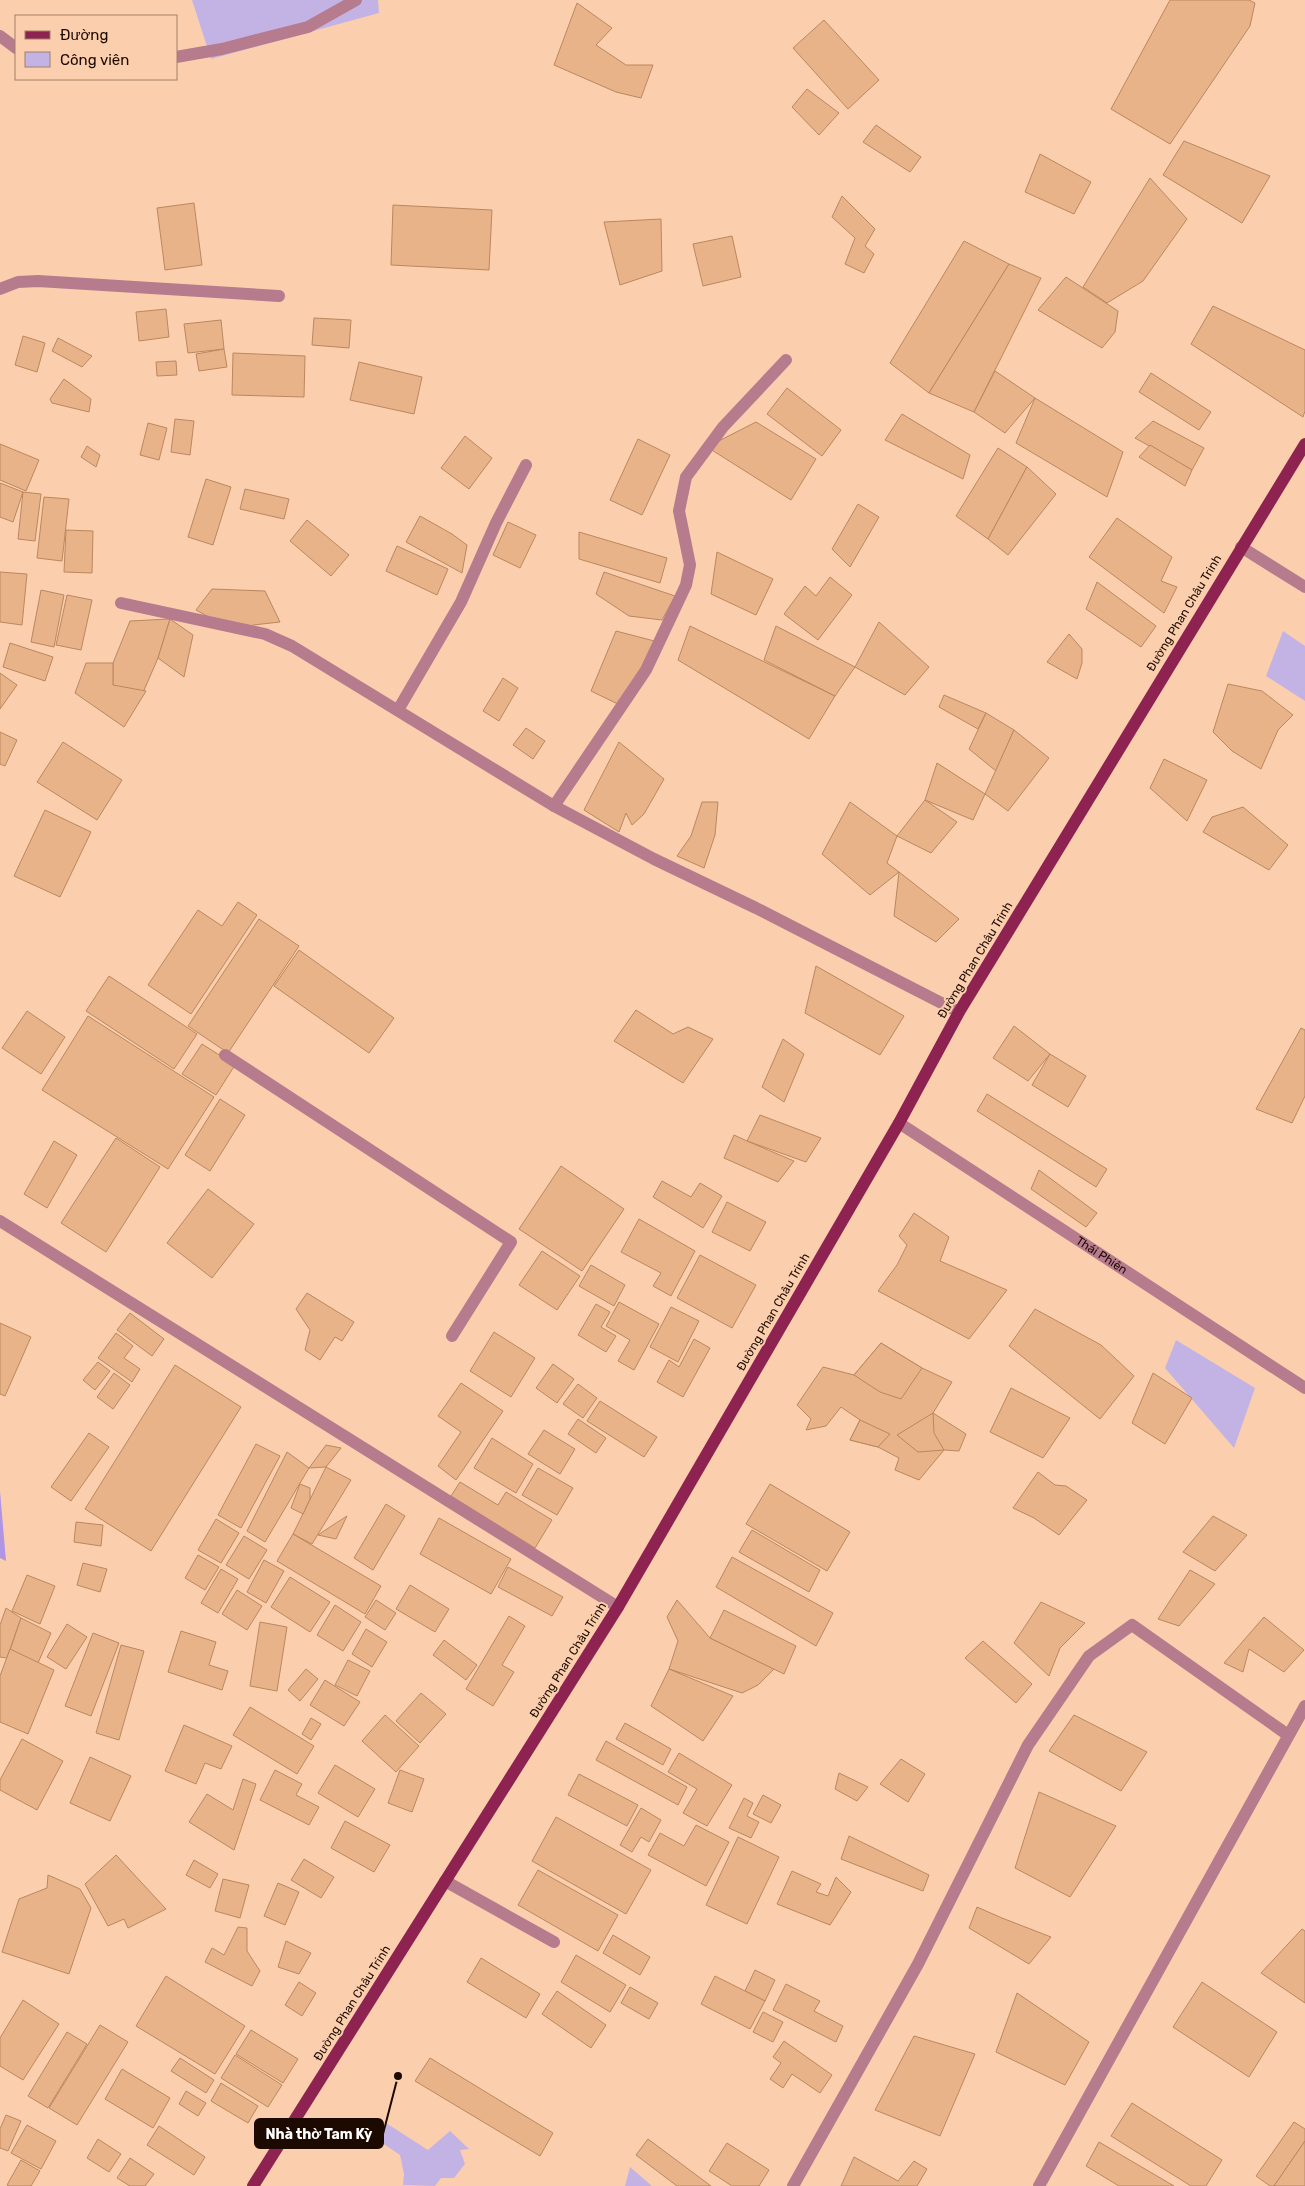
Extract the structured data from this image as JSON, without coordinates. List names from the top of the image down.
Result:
{
  "streets": {
    "main road": ["Đường Phan Châu Trinh"],
    "street": ["Thái Phiên"]
  },
  "crossings": [
    ["Đường Phan Châu Trinh", "Thái Phiên"]
  ],
  "places": ["Nhà thờ Tam Kỳ"],
  "legend": ["Đường", "Công viên"]
}
